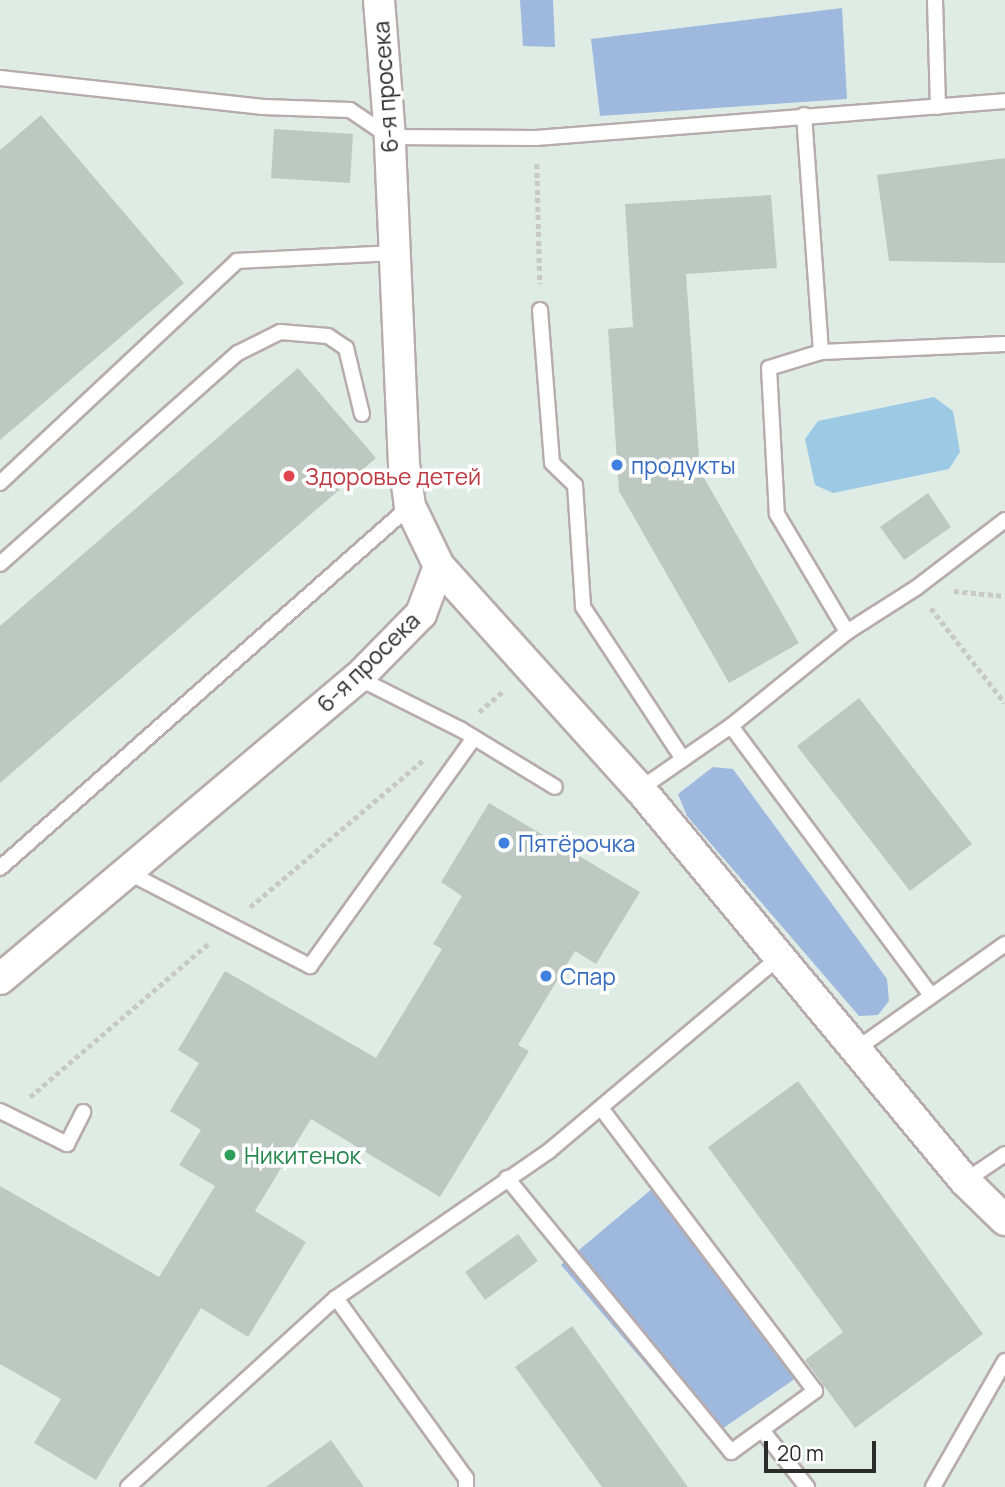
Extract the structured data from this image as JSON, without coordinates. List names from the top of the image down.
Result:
{
  "streets": {
    "street": ["6-я просека"]
  },
  "places": [
    "продукты",
    "Здоровье детей",
    "Пятёрочка",
    "Спар",
    "Никитенок"
  ],
  "scale_bar": "20 m"
}
